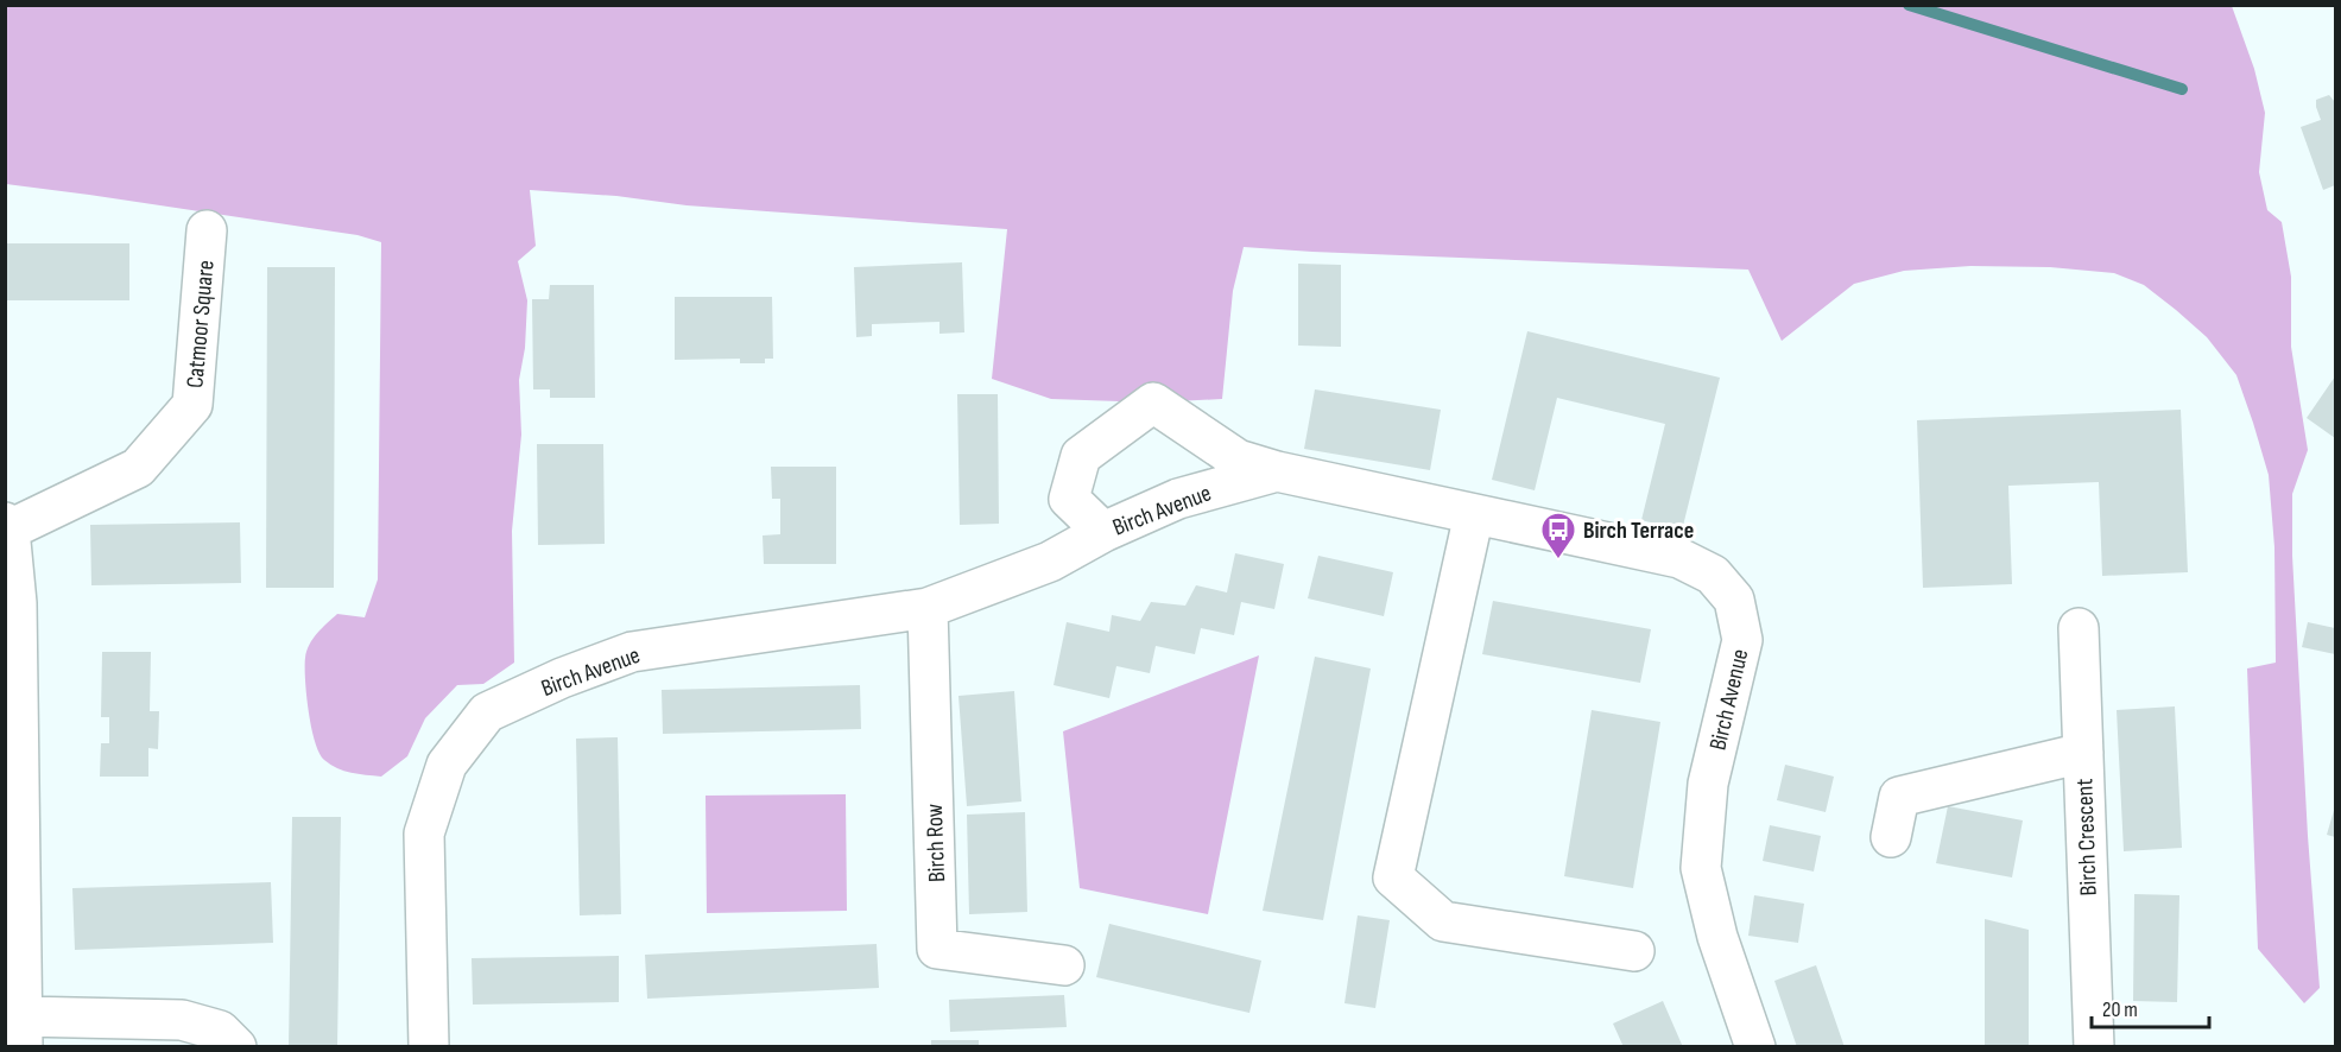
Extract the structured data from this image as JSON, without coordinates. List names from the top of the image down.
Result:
{
  "streets": {
    "street": [
      "Catmoor Square",
      "Birch Avenue",
      "Birch Crescent",
      "Birch Row"
    ]
  },
  "crossings": [
    ["Birch Avenue", "Birch Row"]
  ],
  "places": {
    "bus stop": ["Birch Terrace"]
  },
  "scale_bar": "20 m"
}
